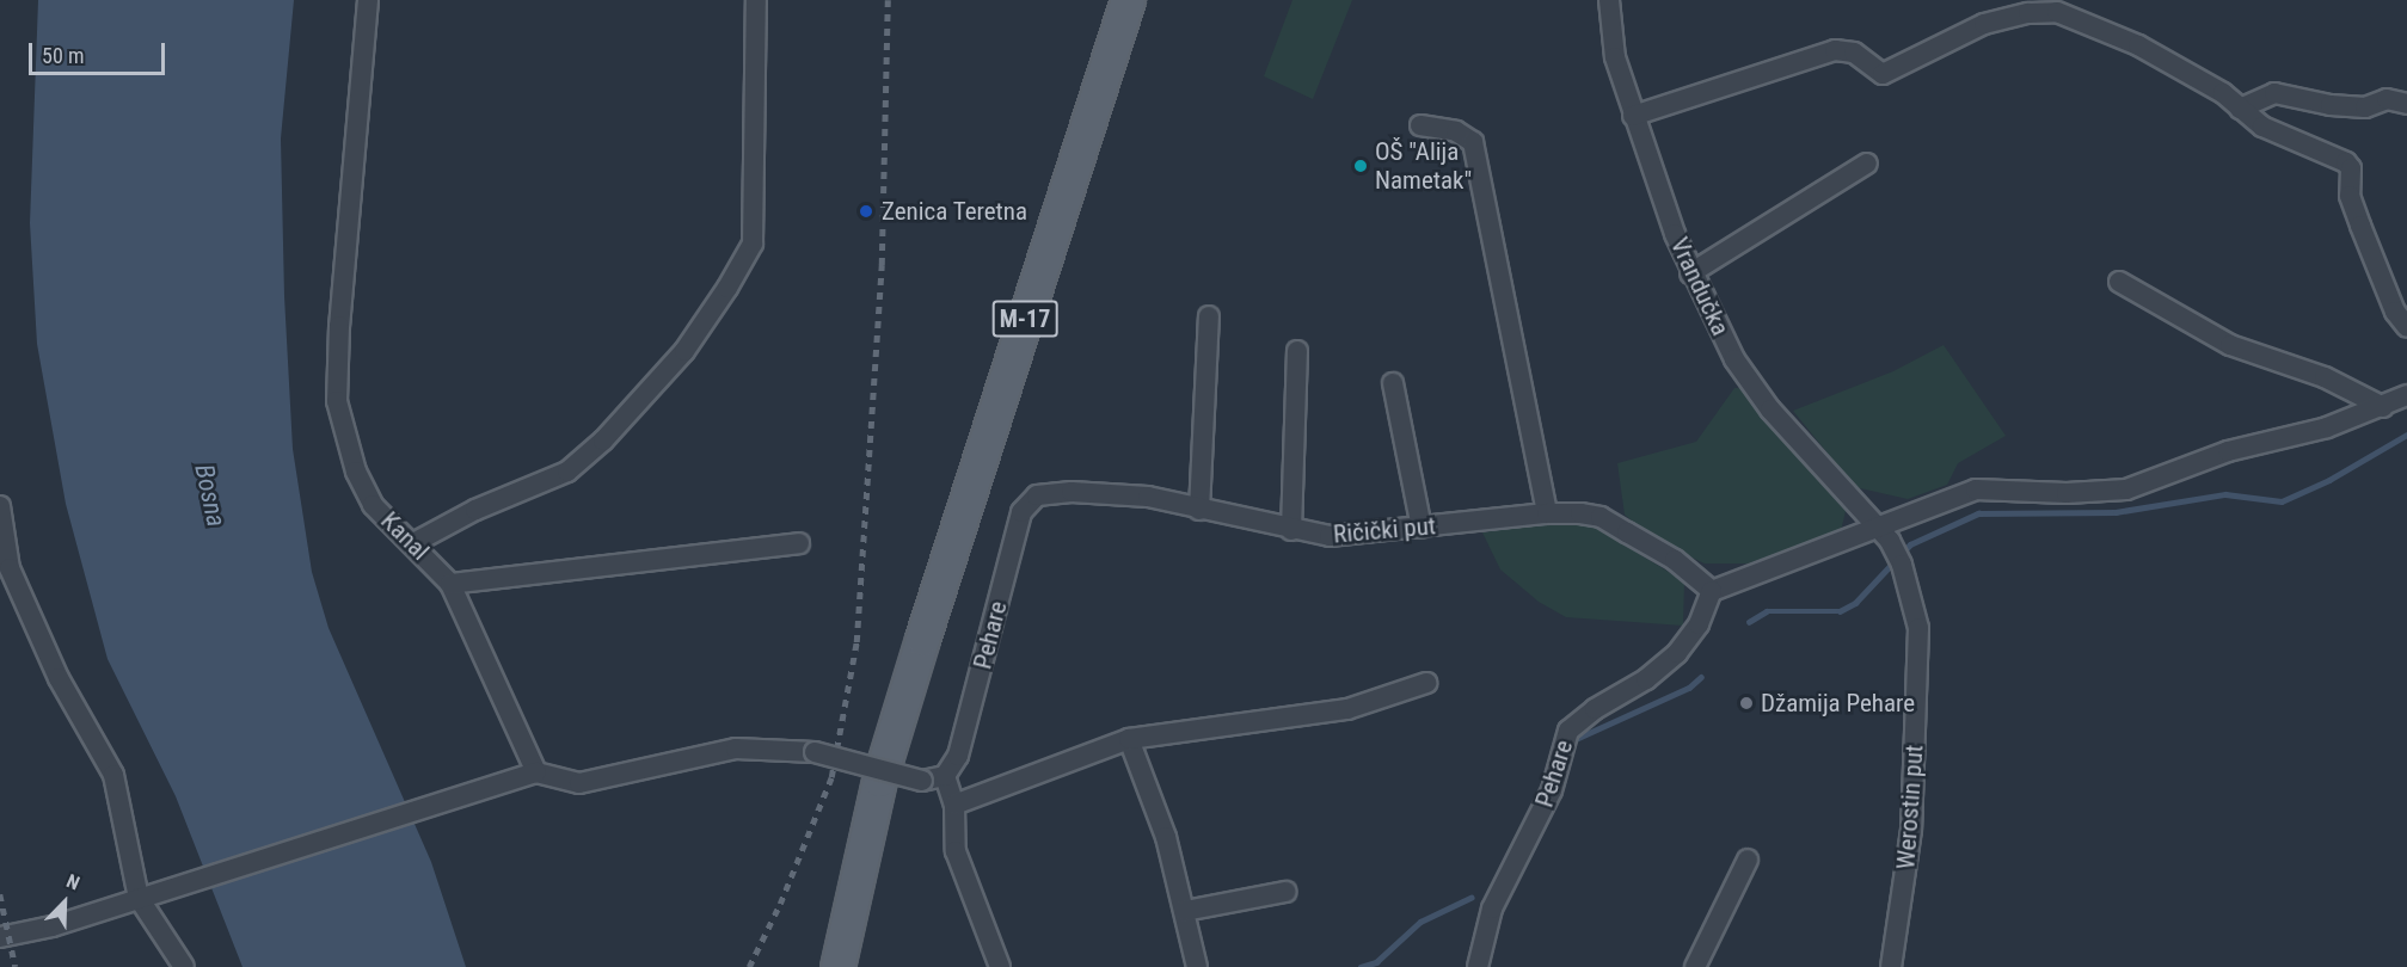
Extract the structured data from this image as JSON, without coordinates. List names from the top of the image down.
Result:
{
  "streets": {
    "main road": ["M-17"],
    "street": [
      "Vrandučka",
      "Ričički put",
      "Kanal",
      "Pehare",
      "Werostin put"
    ]
  },
  "crossings": [
    ["Vrandučka", "Werostin put"],
    ["Ričički put", "Pehare"]
  ],
  "water": ["Bosna"],
  "places": ["OŠ \"Alija Nametak\"", "Zenica Teretna", "Džamija Pehare"],
  "scale_bar": "50 m",
  "north": "top right"
}
